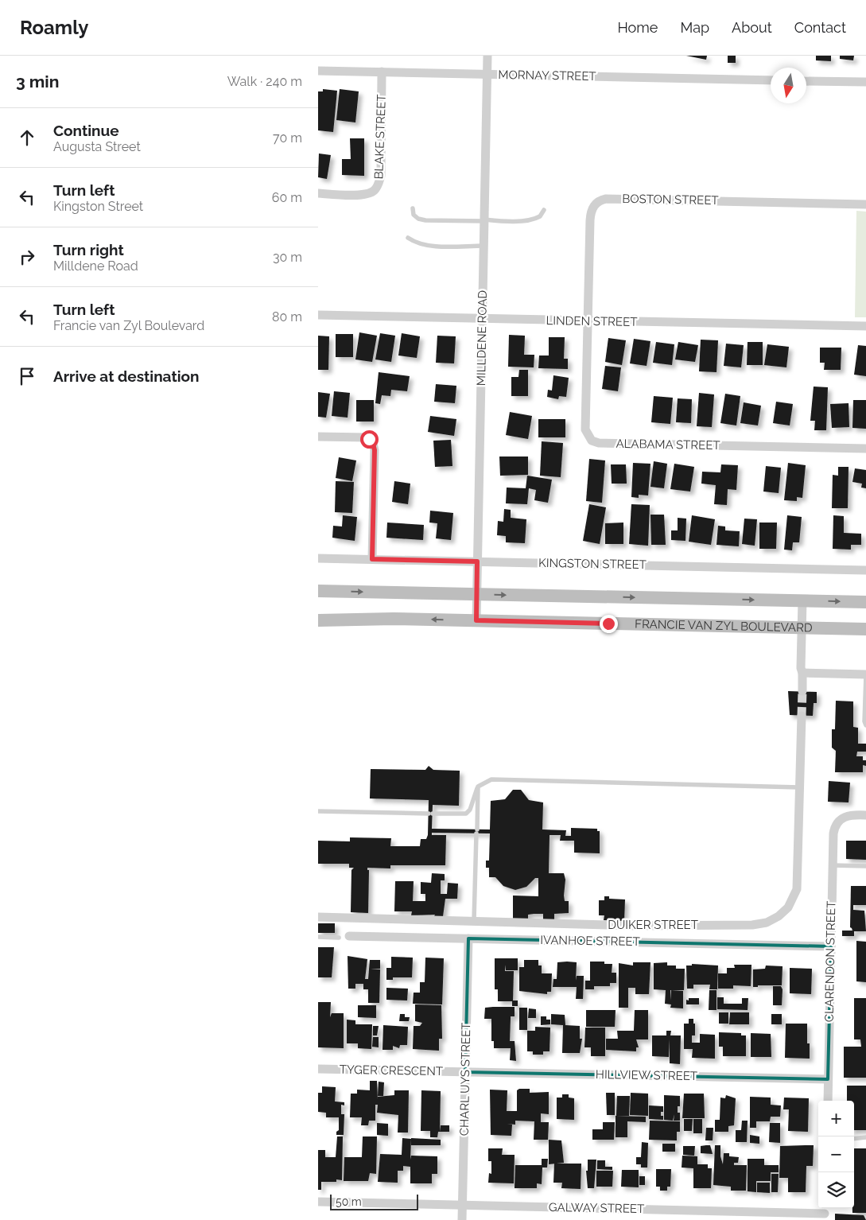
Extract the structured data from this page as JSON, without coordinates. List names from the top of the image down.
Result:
{
  "streets": {
    "main road": ["FRANCIE VAN ZYL BOULEVARD"],
    "street": [
      "MORNAY STREET",
      "BLAKE STREET",
      "BOSTON STREET",
      "LINDEN STREET",
      "MILLDENE ROAD",
      "ALABAMA STREET",
      "KINGSTON STREET",
      "DUIKER STREET",
      "IVANHOE STREET",
      "CLARENDON STREET",
      "TYGER CRESCENT",
      "HILLVIEW STREET",
      "CHARL UYS STREET",
      "GALWAY STREET"
    ]
  },
  "crossings": [
    ["MORNAY STREET", "BLAKE STREET"],
    ["MORNAY STREET", "MILLDENE ROAD"],
    ["BOSTON STREET", "LINDEN STREET"],
    ["BOSTON STREET", "ALABAMA STREET"],
    ["LINDEN STREET", "MILLDENE ROAD"],
    ["LINDEN STREET", "ALABAMA STREET"],
    ["MILLDENE ROAD", "KINGSTON STREET"],
    ["MILLDENE ROAD", "FRANCIE VAN ZYL BOULEVARD"],
    ["IVANHOE STREET", "CLARENDON STREET"],
    ["IVANHOE STREET", "CHARL UYS STREET"],
    ["CLARENDON STREET", "HILLVIEW STREET"],
    ["TYGER CRESCENT", "HILLVIEW STREET"],
    ["TYGER CRESCENT", "CHARL UYS STREET"],
    ["HILLVIEW STREET", "CHARL UYS STREET"],
    ["CHARL UYS STREET", "GALWAY STREET"]
  ],
  "scale_bar": "50 m",
  "north": "bottom",
  "page": {
    "header": "Roamly",
    "nav": [
      "Home",
      "Map",
      "About",
      "Contact"
    ],
    "heading": ["3 min", "Walk · 240 m"],
    "list": [
      ["Continue", "Augusta Street", "70 m"],
      ["Turn left", "Kingston Street", "60 m"],
      ["Turn right", "Milldene Road", "30 m"],
      ["Turn left", "Francie van Zyl Boulevard", "80 m"],
      "Arrive at destination"
    ],
    "map_buttons": ["+", "−"],
    "scale": "50 m"
  }
}
